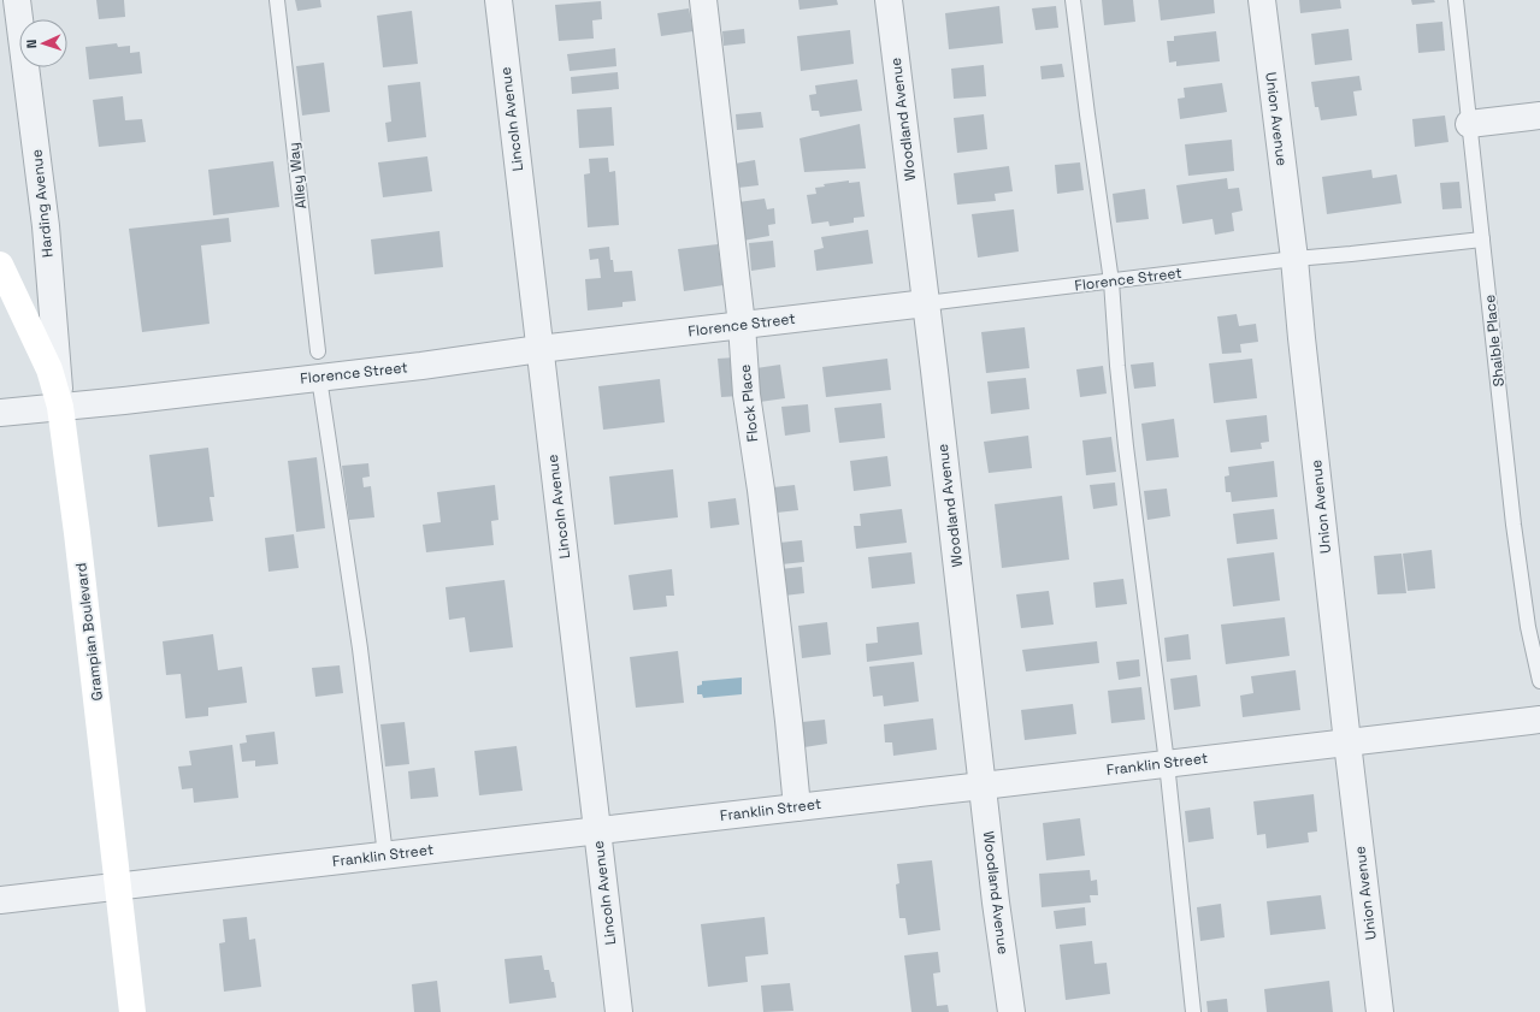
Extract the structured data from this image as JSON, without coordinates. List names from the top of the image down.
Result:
{
  "streets": {
    "street": [
      "Lincoln Avenue",
      "Woodland Avenue",
      "Union Avenue",
      "Harding Avenue",
      "Florence Street",
      "Flock Place",
      "Grampian Boulevard",
      "Franklin Street"
    ],
    "lane": ["Alley Way", "Shaible Place"]
  },
  "crossings": [
    ["Lincoln Avenue", "Florence Street"],
    ["Lincoln Avenue", "Franklin Street"],
    ["Woodland Avenue", "Florence Street"],
    ["Woodland Avenue", "Franklin Street"],
    ["Union Avenue", "Florence Street"],
    ["Union Avenue", "Franklin Street"],
    ["Harding Avenue", "Florence Street"],
    ["Harding Avenue", "Grampian Boulevard"],
    ["Florence Street", "Shaible Place"],
    ["Florence Street", "Flock Place"],
    ["Florence Street", "Grampian Boulevard"],
    ["Flock Place", "Franklin Street"],
    ["Grampian Boulevard", "Franklin Street"]
  ],
  "north": "left"
}
